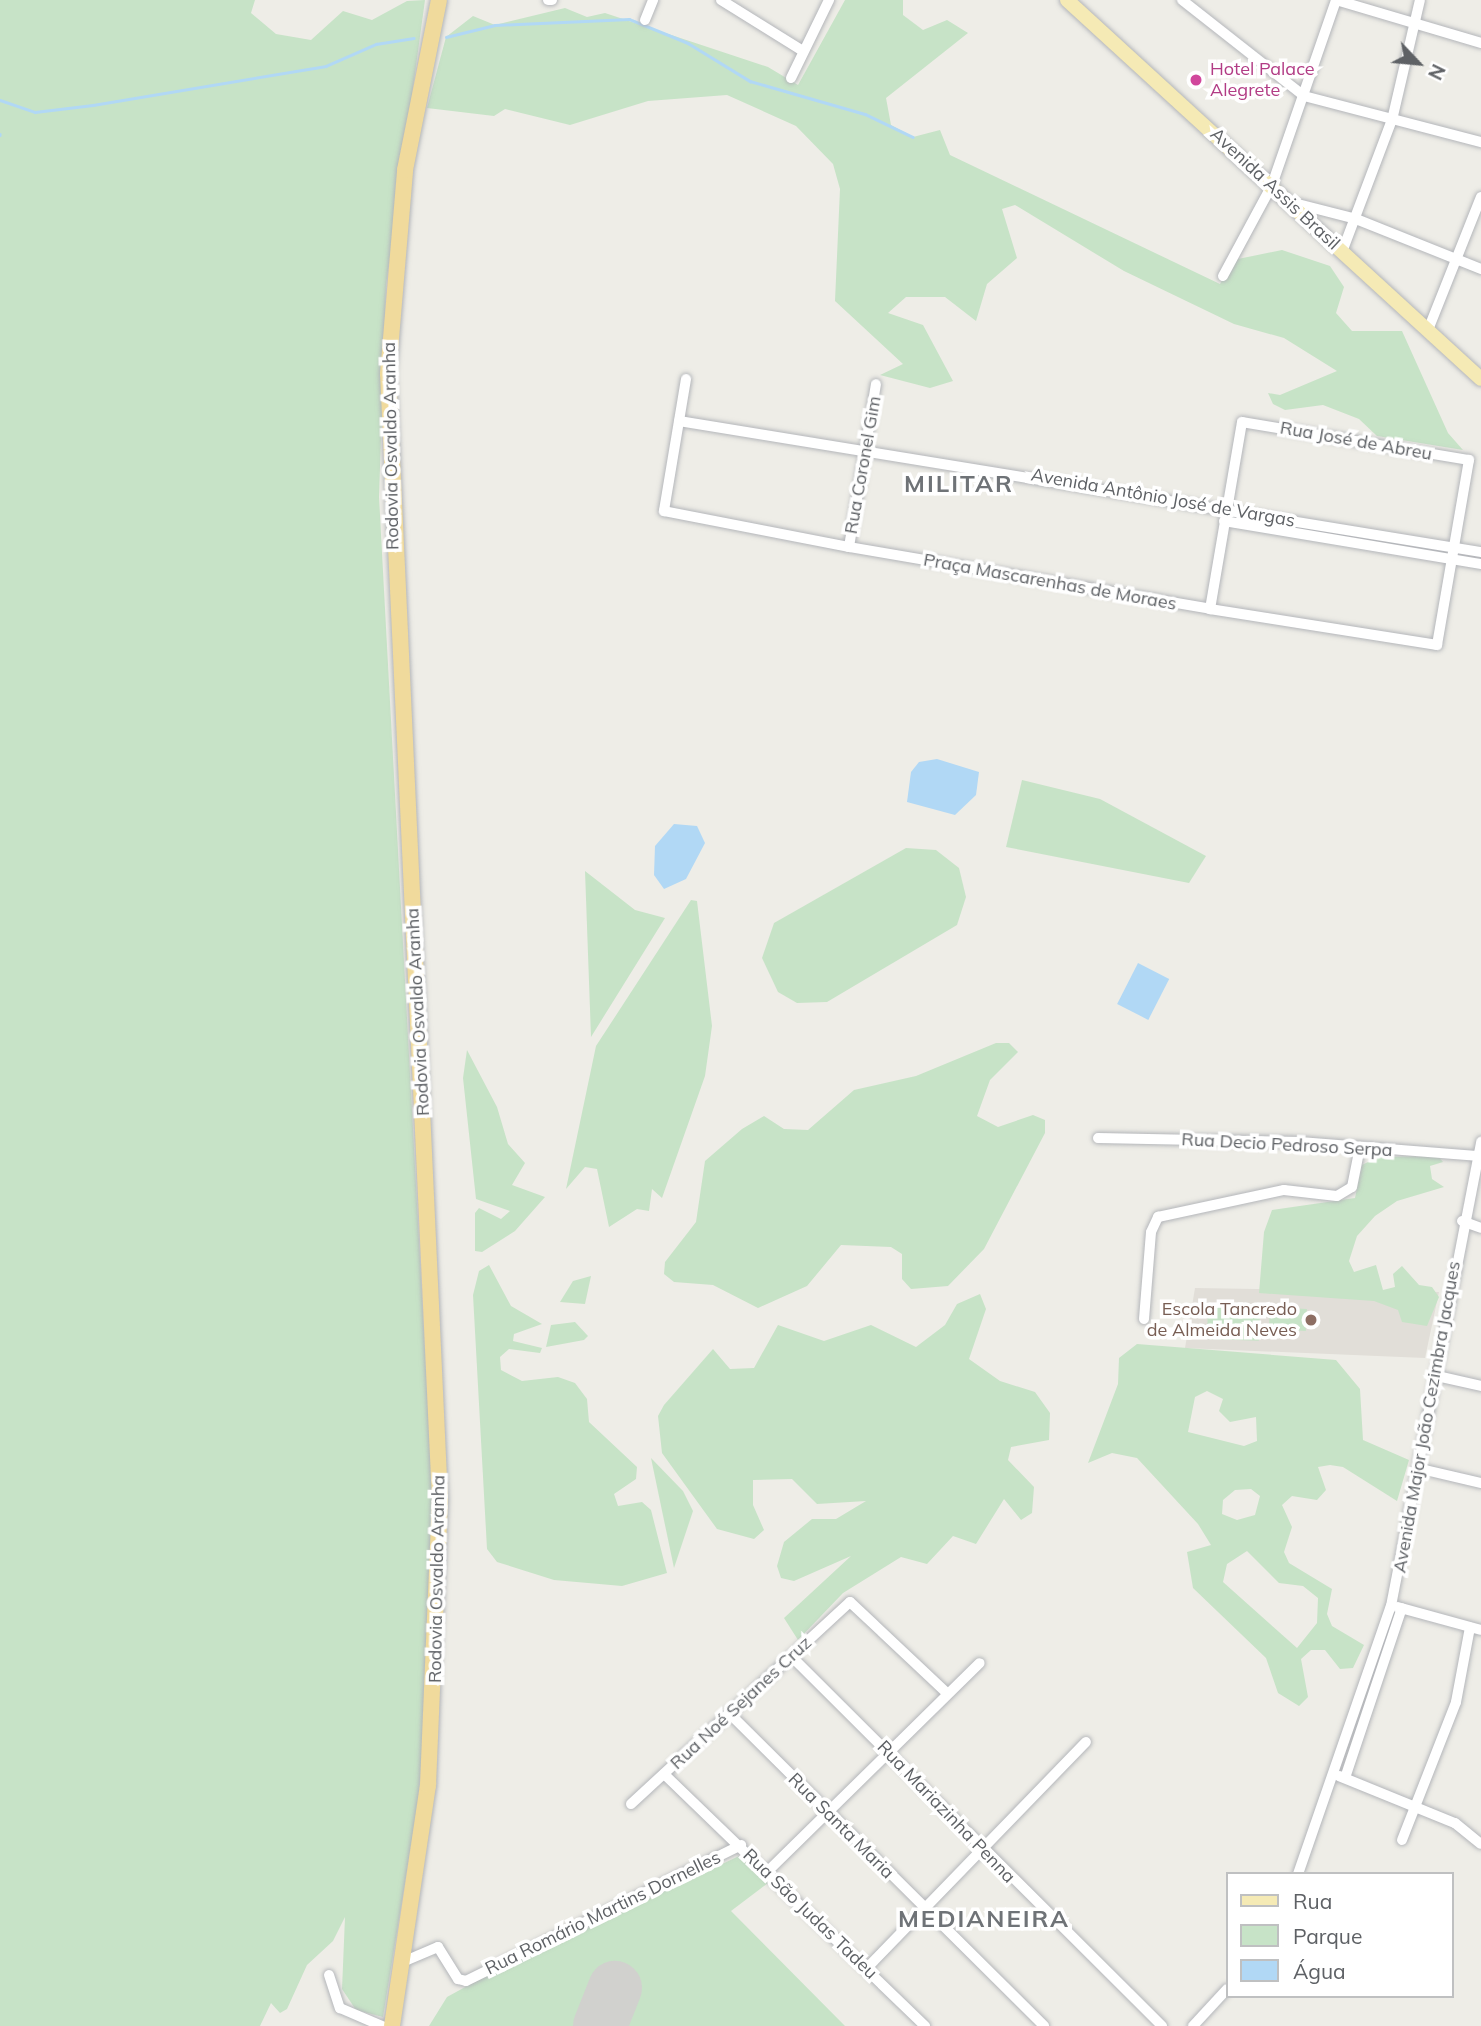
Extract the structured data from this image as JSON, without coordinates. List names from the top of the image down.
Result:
{
  "streets": {
    "highway": ["Rodovia Osvaldo Aranha"],
    "main road": ["Avenida Assis Brasil"],
    "street": [
      "Rua José de Abreu",
      "Rua Coronel Gim",
      "Avenida Antônio José de Vargas",
      "Praça Mascarenhas de Moraes",
      "Rua Decio Pedroso Serpa",
      "Avenida Major João Cezimbra Jacques",
      "Rua Noé Sejanes Cruz",
      "Rua Mariazinha Penna",
      "Rua Santa Maria",
      "Rua Romário Martins Dornelles",
      "Rua São Judas Tadeu"
    ]
  },
  "crossings": [
    ["Rua José de Abreu", "Avenida Antônio José de Vargas"],
    ["Rodovia Osvaldo Aranha", "Rua Romário Martins Dornelles"],
    ["Rua Coronel Gim", "Avenida Antônio José de Vargas"],
    ["Rua Coronel Gim", "Praça Mascarenhas de Moraes"],
    ["Avenida Antônio José de Vargas", "Praça Mascarenhas de Moraes"],
    ["Rua Decio Pedroso Serpa", "Avenida Major João Cezimbra Jacques"],
    ["Rua Noé Sejanes Cruz", "Rua Mariazinha Penna"],
    ["Rua Noé Sejanes Cruz", "Rua Santa Maria"],
    ["Rua Noé Sejanes Cruz", "Rua São Judas Tadeu"],
    ["Rua Romário Martins Dornelles", "Rua São Judas Tadeu"]
  ],
  "districts": ["MILITAR", "MEDIANEIRA"],
  "places": ["Hotel Palace Alegrete", "Escola Tancredo de Almeida Neves"],
  "legend": ["Rua", "Parque", "Água"],
  "north": "bottom right"
}
